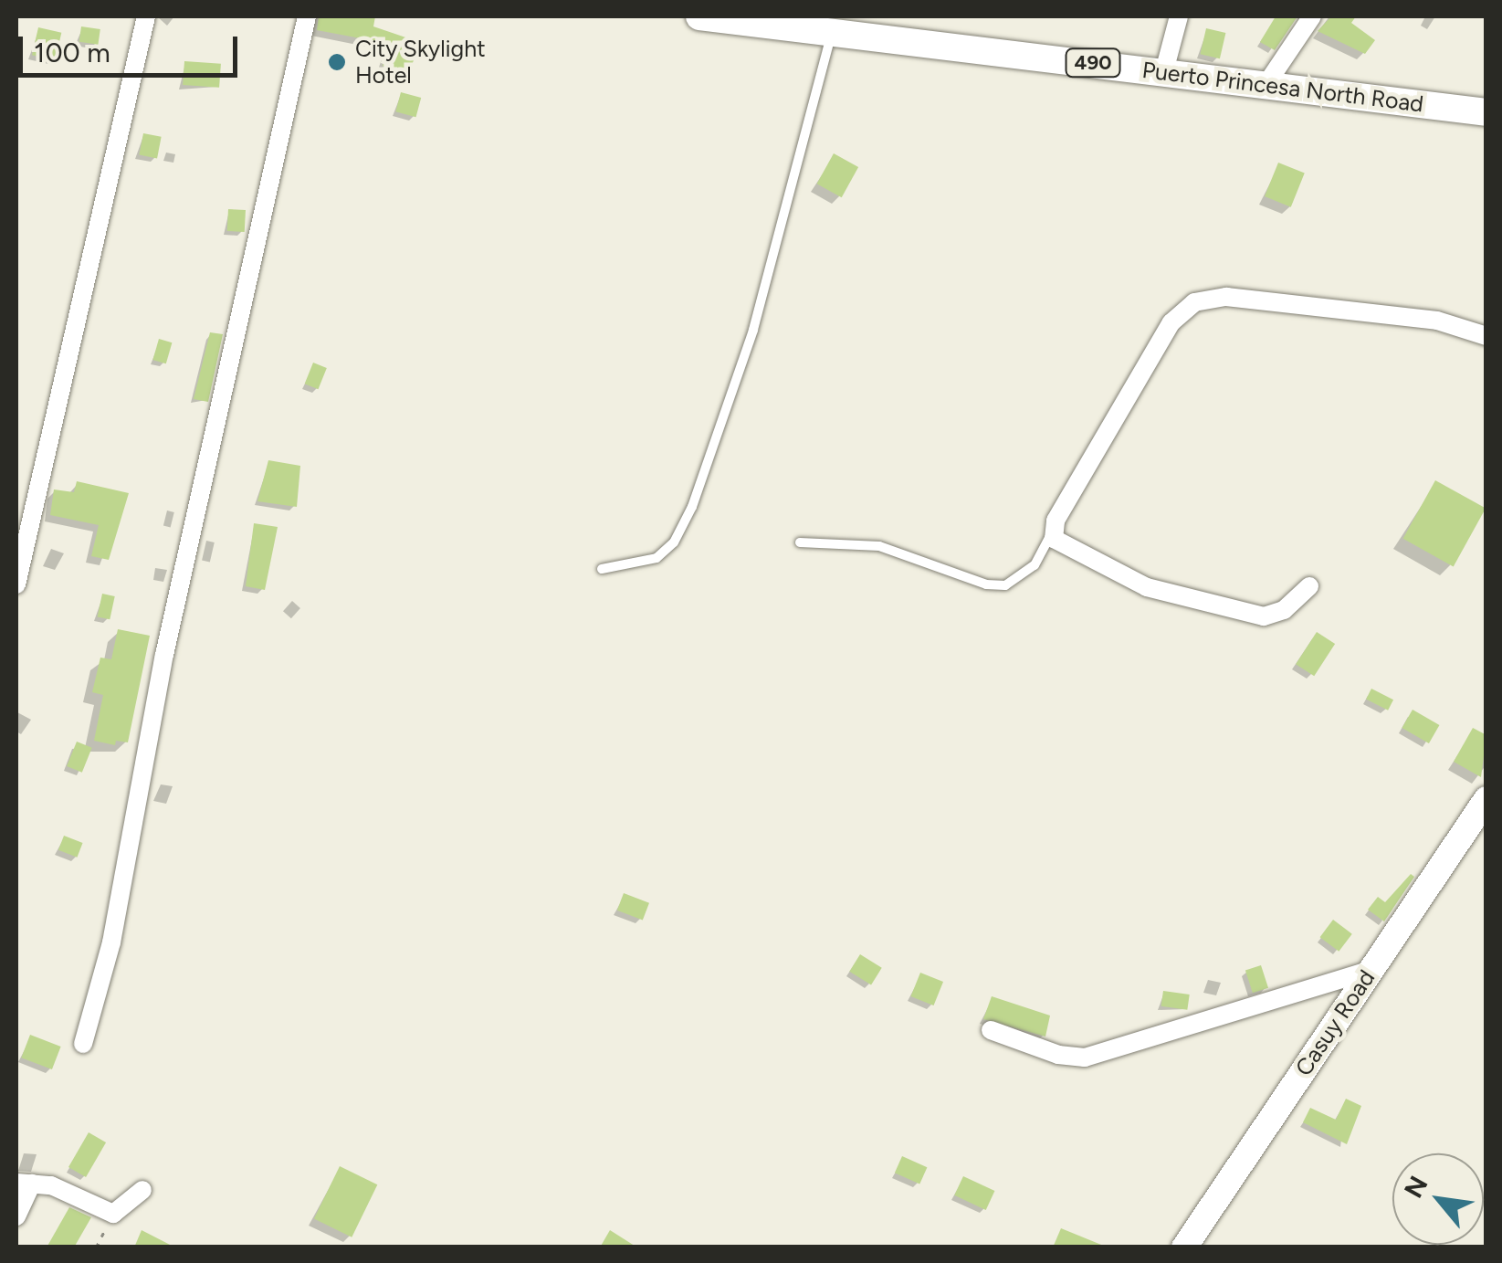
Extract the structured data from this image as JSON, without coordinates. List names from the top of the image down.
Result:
{
  "streets": {
    "main road": ["490", "Puerto Princesa North Road"],
    "street": ["Casuy Road"]
  },
  "places": ["City Skylight Hotel"],
  "scale_bar": "100 m",
  "north": "top left"
}
